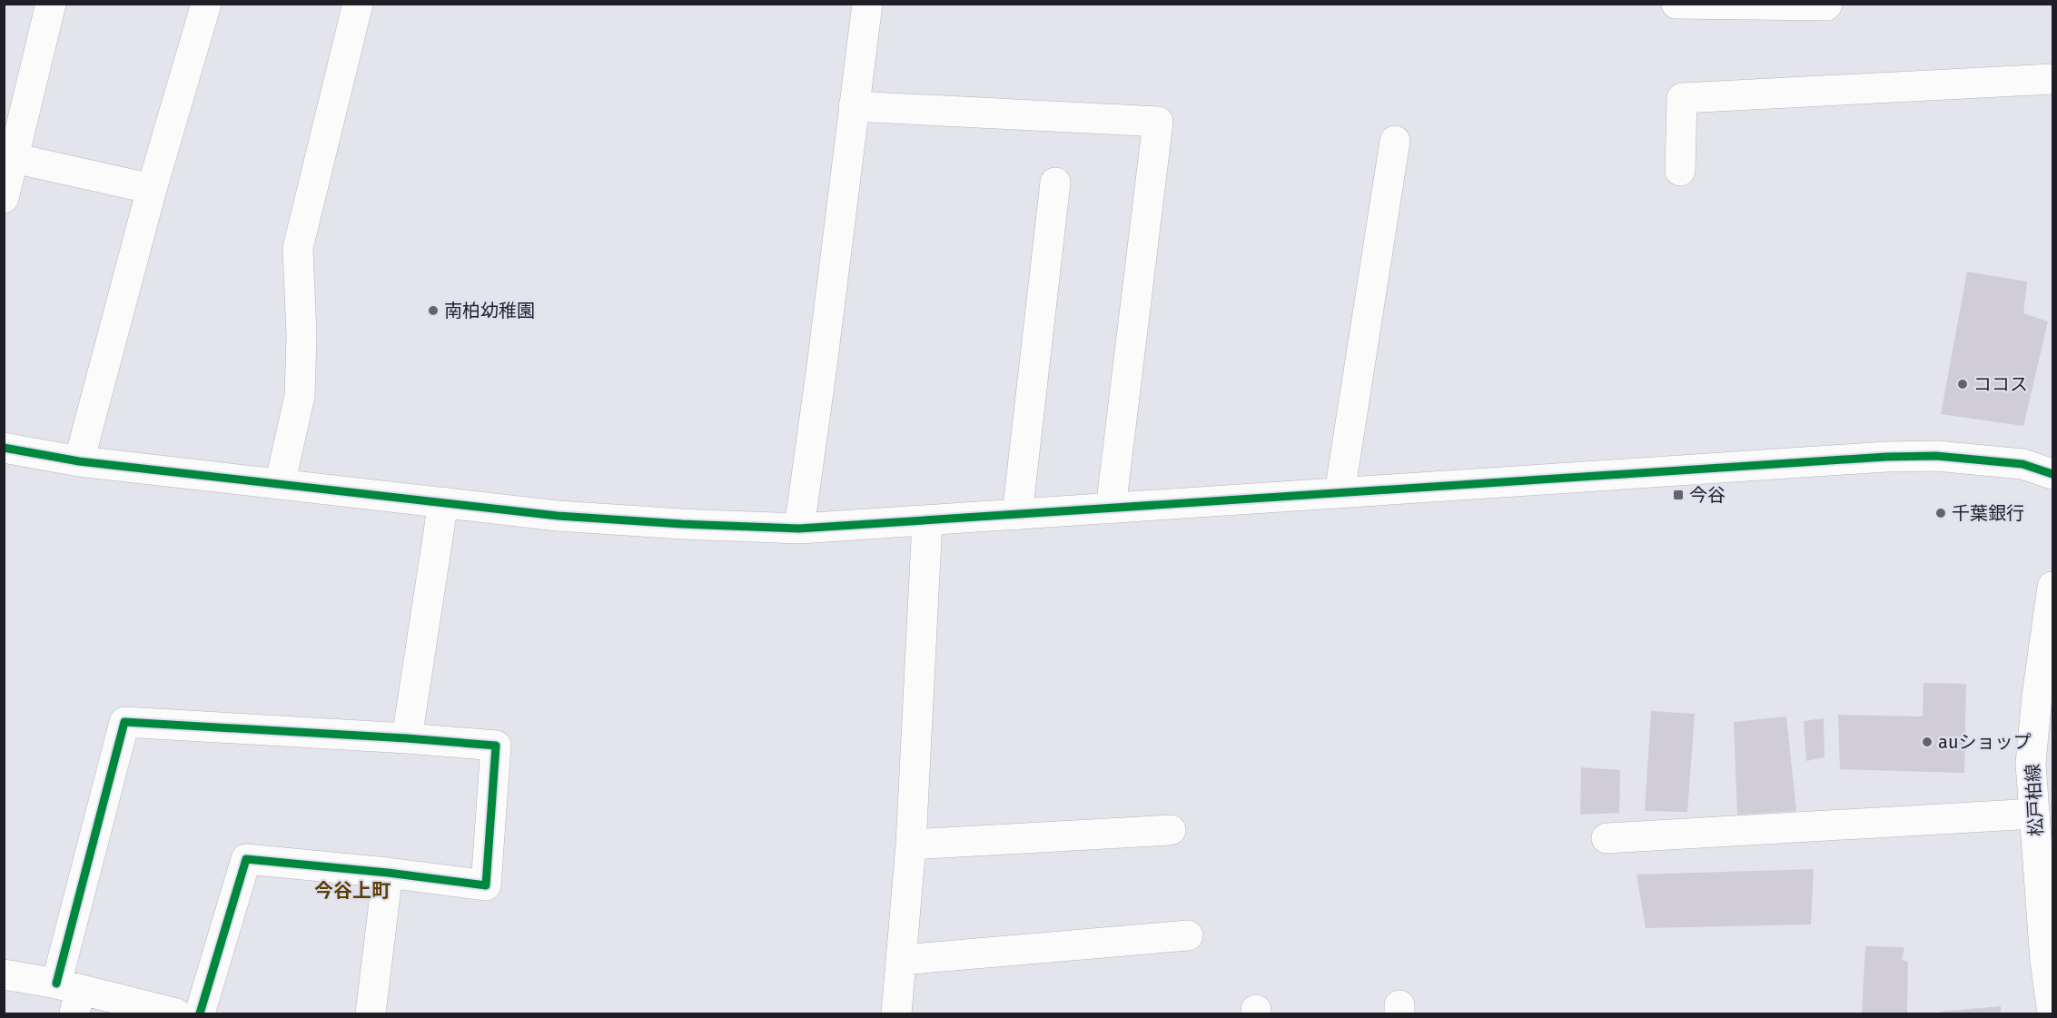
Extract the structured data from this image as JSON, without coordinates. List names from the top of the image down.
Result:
{
  "streets": {
    "street": ["松戸柏線"]
  },
  "districts": ["今谷上町"],
  "places": {
    "other": [
      "南柏幼稚園",
      "ココス",
      "千葉銀行",
      "auショップ"
    ],
    "transit": ["今谷"]
  }
}
